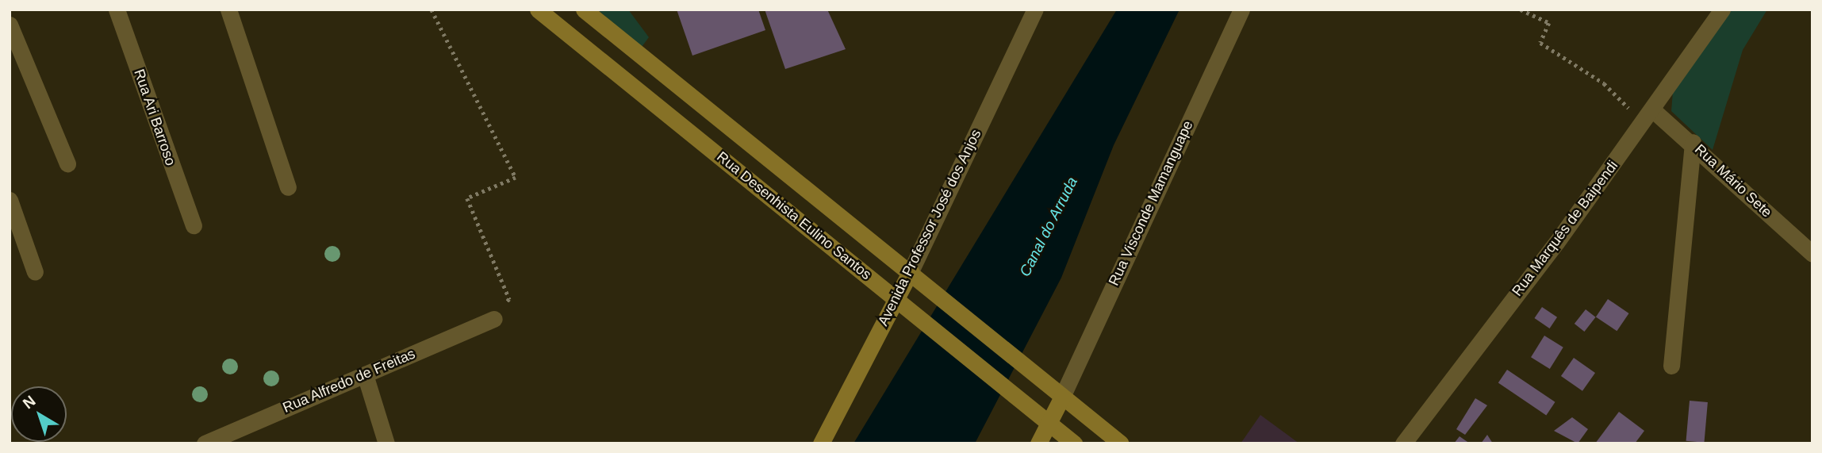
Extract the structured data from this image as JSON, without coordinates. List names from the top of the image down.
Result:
{
  "streets": {
    "main road": ["Rua Desenhista Eulino Santos", "Avenida Professor José dos Anjos"],
    "street": [
      "Rua Ari Barroso",
      "Rua Mário Sete",
      "Rua Visconde Mamanguape",
      "Rua Marquês de Baipendi",
      "Rua Alfredo de Freitas"
    ]
  },
  "crossings": [
    ["Rua Mário Sete", "Rua Marquês de Baipendi"],
    ["Rua Visconde Mamanguape", "Rua Desenhista Eulino Santos"],
    ["Rua Desenhista Eulino Santos", "Avenida Professor José dos Anjos"]
  ],
  "water": ["Canal do Arruda"],
  "north": "top left"
}
